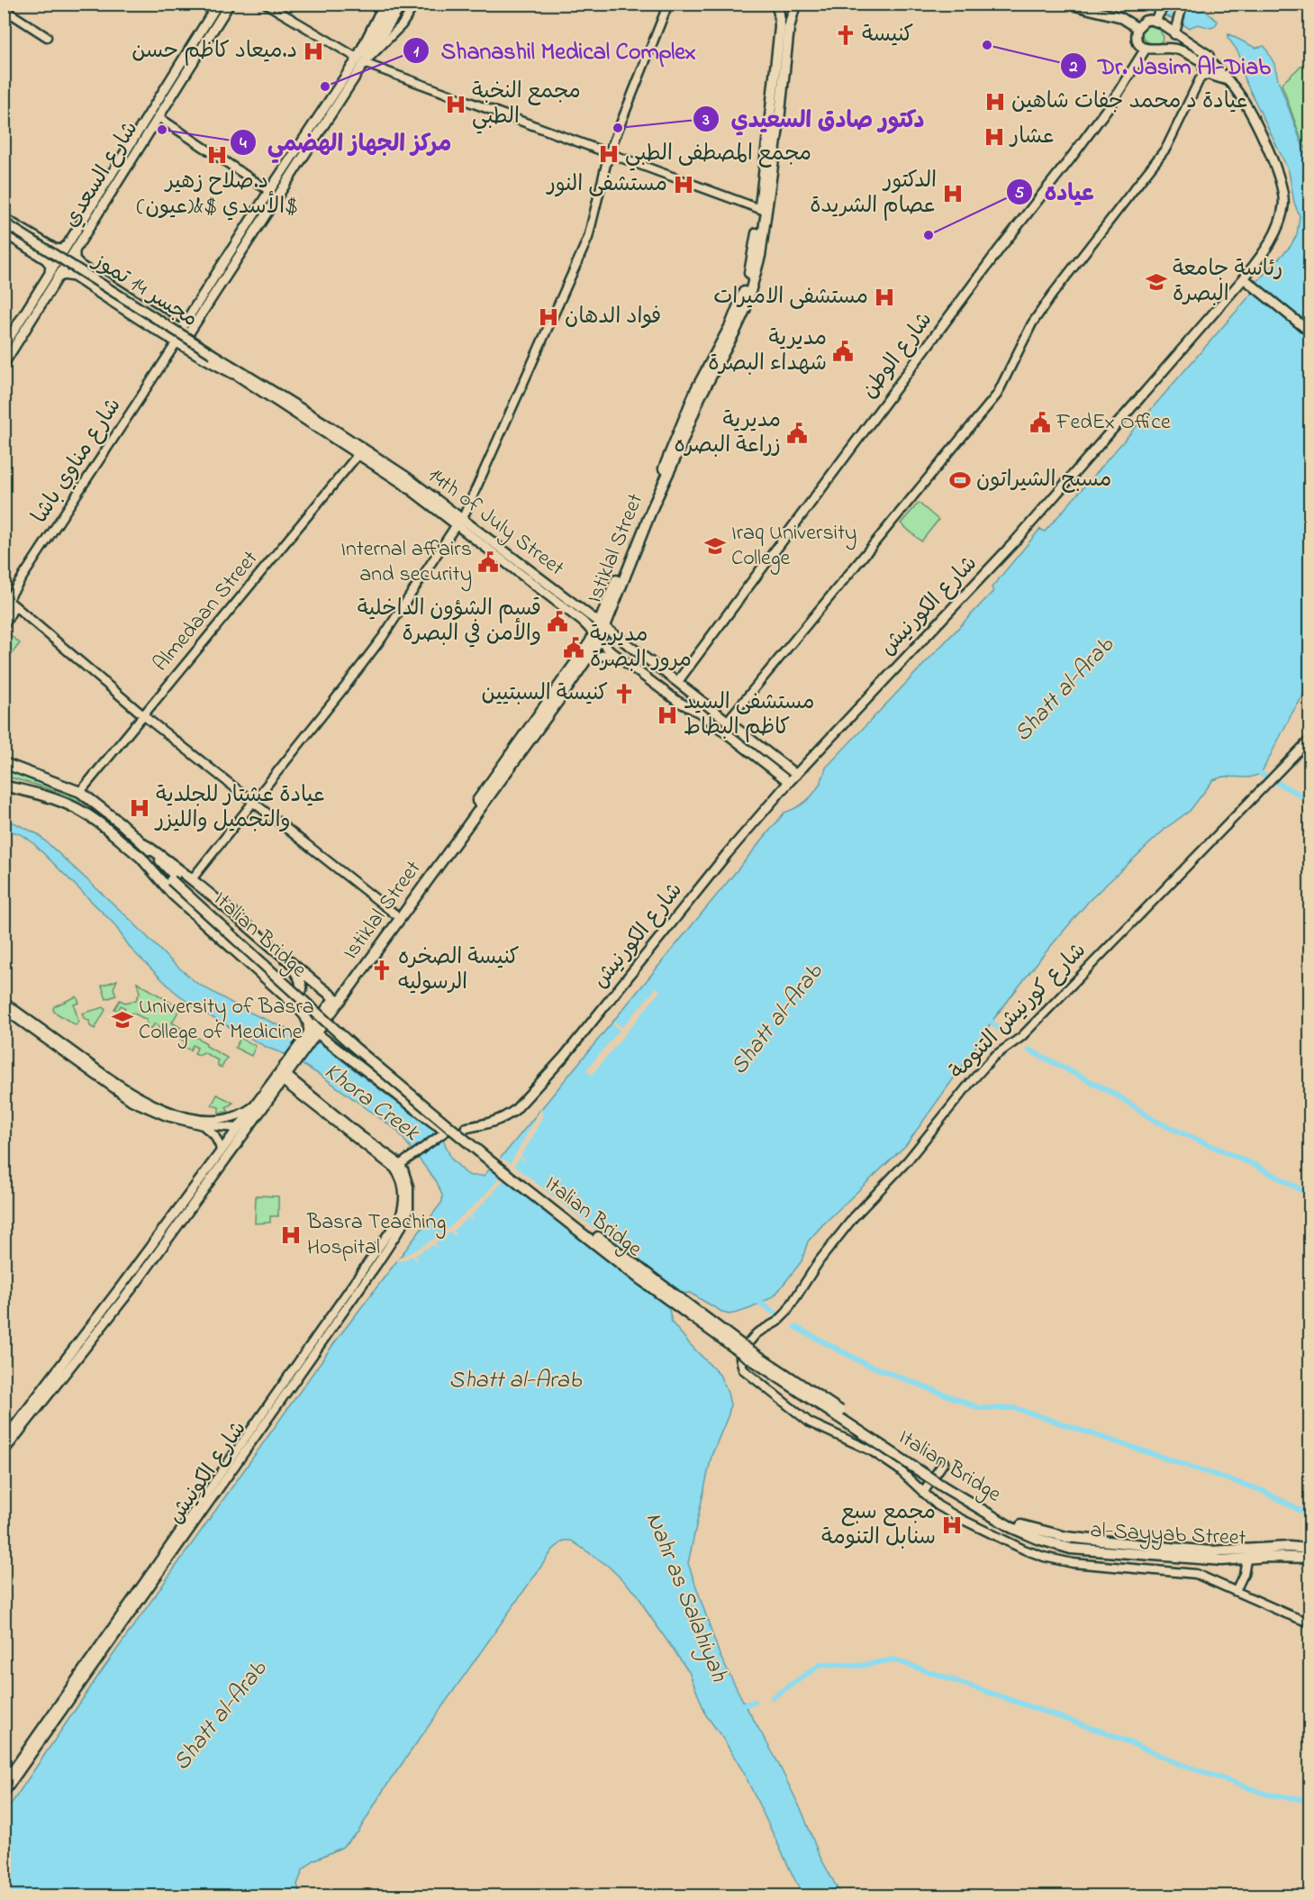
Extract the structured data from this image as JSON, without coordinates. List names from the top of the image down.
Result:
{
  "streets": {
    "main road": [
      "شارع السعدي",
      "مجسر 14 تموز",
      "شارع الوطن",
      "14th of July Street",
      "Istiklal Street",
      "شارع الكورنيش",
      "Italian Bridge",
      "al-Sayyab Street"
    ],
    "street": [
      "شارع مناوي باشا",
      "Almedaan Street",
      "شارع كورنيش التنومة",
      "شارع الكونيش"
    ]
  },
  "crossings": [
    ["مجسر 14 تموز", "14th of July Street"],
    ["شارع الوطن", "14th of July Street"],
    ["14th of July Street", "Istiklal Street"],
    ["14th of July Street", "شارع الكورنيش"],
    ["14th of July Street", "Almedaan Street"],
    ["Italian Bridge", "al-Sayyab Street"]
  ],
  "water": ["Shatt al-Arab", "Khora Creek", "Nahr as Salahiyah"],
  "places": {
    "church": ["كنيسة", "كنيسة السبتيين", "كنيسة الصخره الرسوليه"],
    "other": [
      "Dr. Jasim Al-Diab",
      "Shanashil Medical Complex",
      "دكتور صادق السعيدي",
      "مركز الجهاز الهضمي",
      "عياده"
    ],
    "hospital": [
      "د.ميعاد كاظم حسن",
      "عيادة د محمد جفات شاهين",
      "مجمع النخبة الطبي",
      "عشار",
      "مجمع المصطفى الطبي",
      "د.صلاح زهير الأسدي $&(عيون)$",
      "مستشفى النور",
      "الدكتور عصام الشريدة",
      "مستشفى الاميرات",
      "فواد الدهان",
      "مستشفى السيد كاظم البطاط",
      "عيادة عشتار للجلدية والتجميل والليزر",
      "Basra Teaching Hospital",
      "مجمع سبع سنابل التنومة"
    ],
    "school or university": ["رئاسة جامعة البصرة", "Iraq University College", "University of Basra College of Medicine"],
    "public building": [
      "مديرية شهداء البصرة",
      "FedEx Office",
      "مديرية زراعة البصره",
      "Internal affairs and security",
      "قسم الشؤون الداخلية والأمن في البصرة",
      "مديرية مرور البصرة"
    ],
    "sports": ["مسبح الشيراتون"]
  }
}
